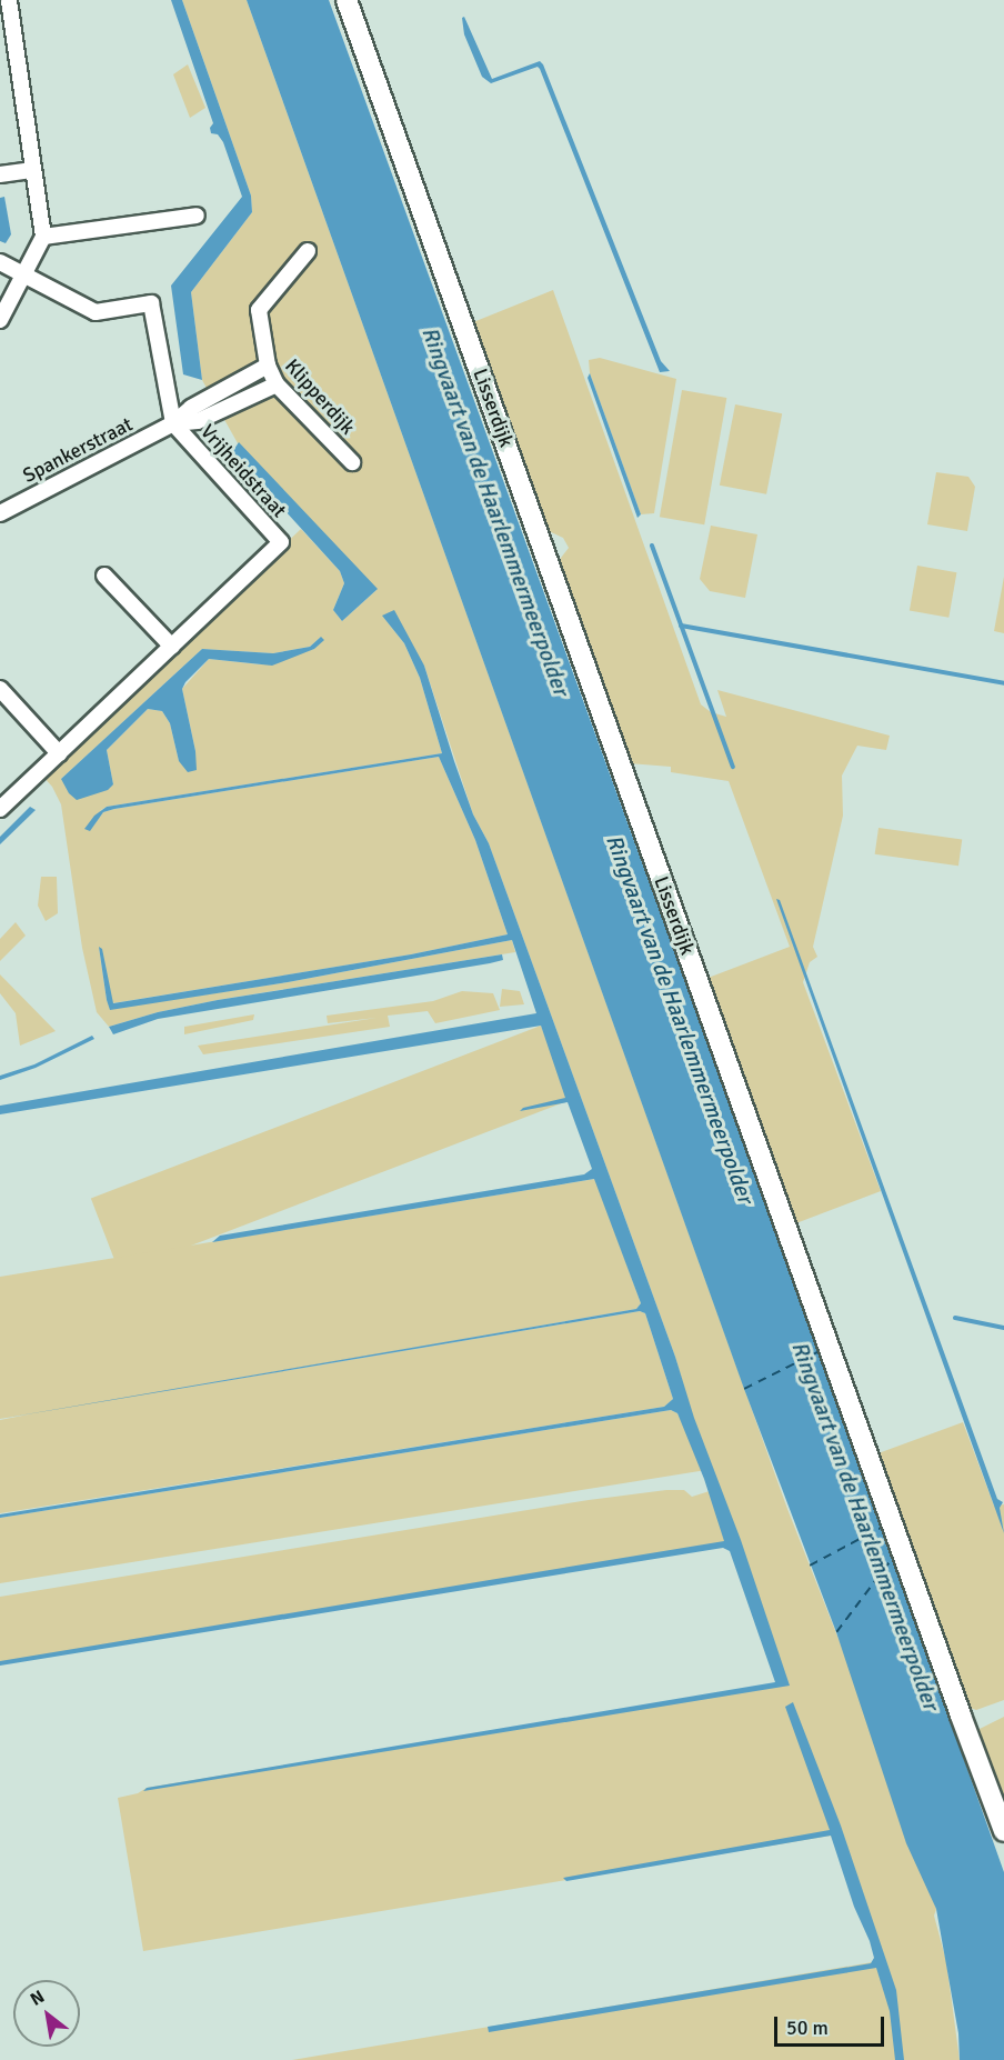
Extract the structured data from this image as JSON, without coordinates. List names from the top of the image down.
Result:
{
  "streets": {
    "street": [
      "Klipperdijk",
      "Lisserdijk",
      "Spankerstraat",
      "Vrijheidstraat"
    ]
  },
  "crossings": [
    ["Klipperdijk", "Spankerstraat"],
    ["Spankerstraat", "Vrijheidstraat"]
  ],
  "water": ["Ringvaart van de Haarlemmermeerpolder"],
  "scale_bar": "50 m",
  "north": "top left"
}
